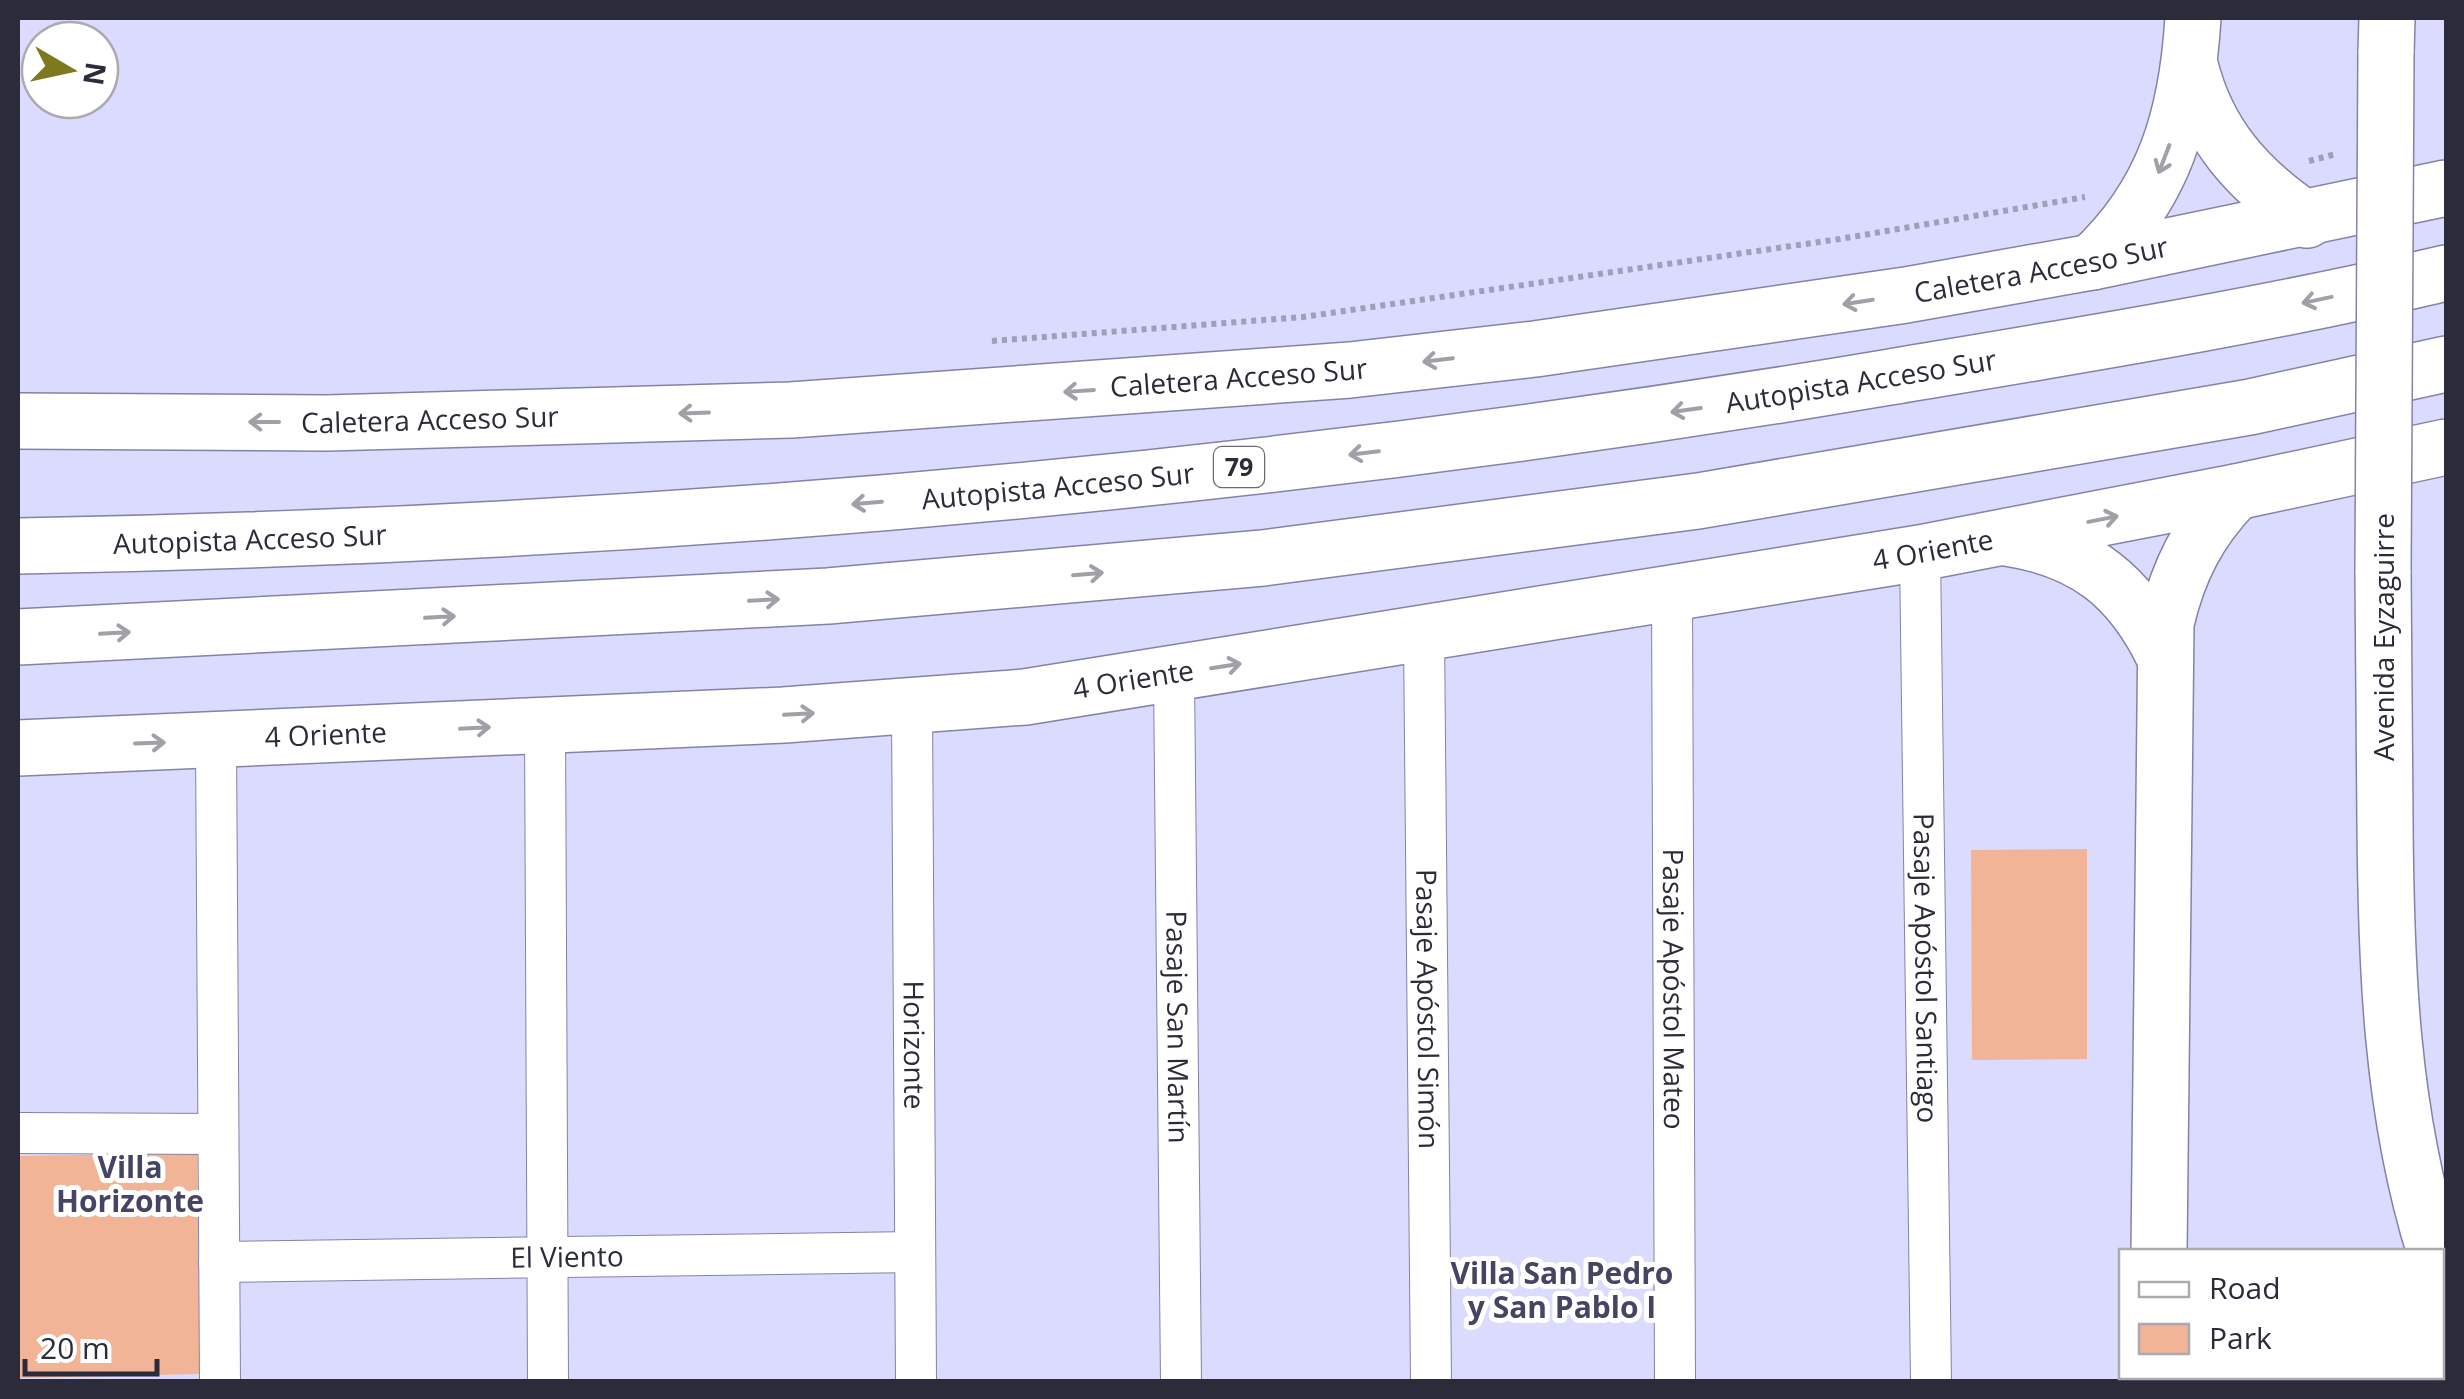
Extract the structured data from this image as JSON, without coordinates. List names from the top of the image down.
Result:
{
  "streets": {
    "main road": [
      "Caletera Acceso Sur",
      "Autopista Acceso Sur",
      "79",
      "4 Oriente",
      "Avenida Eyzaguirre"
    ],
    "street": [
      "Pasaje Apóstol Santiago",
      "Pasaje Apóstol Mateo",
      "Pasaje Apóstol Simón",
      "Pasaje San Martín",
      "Horizonte",
      "El Viento"
    ]
  },
  "crossings": [
    ["4 Oriente", "Pasaje Apóstol Santiago"],
    ["4 Oriente", "Pasaje Apóstol Mateo"],
    ["4 Oriente", "Pasaje Apóstol Simón"],
    ["4 Oriente", "Pasaje San Martín"],
    ["4 Oriente", "Horizonte"],
    ["Horizonte", "El Viento"]
  ],
  "districts": ["Villa Horizonte", "Villa San Pedro y San Pablo I"],
  "legend": ["Road", "Park"],
  "scale_bar": "20 m",
  "north": "right"
}
